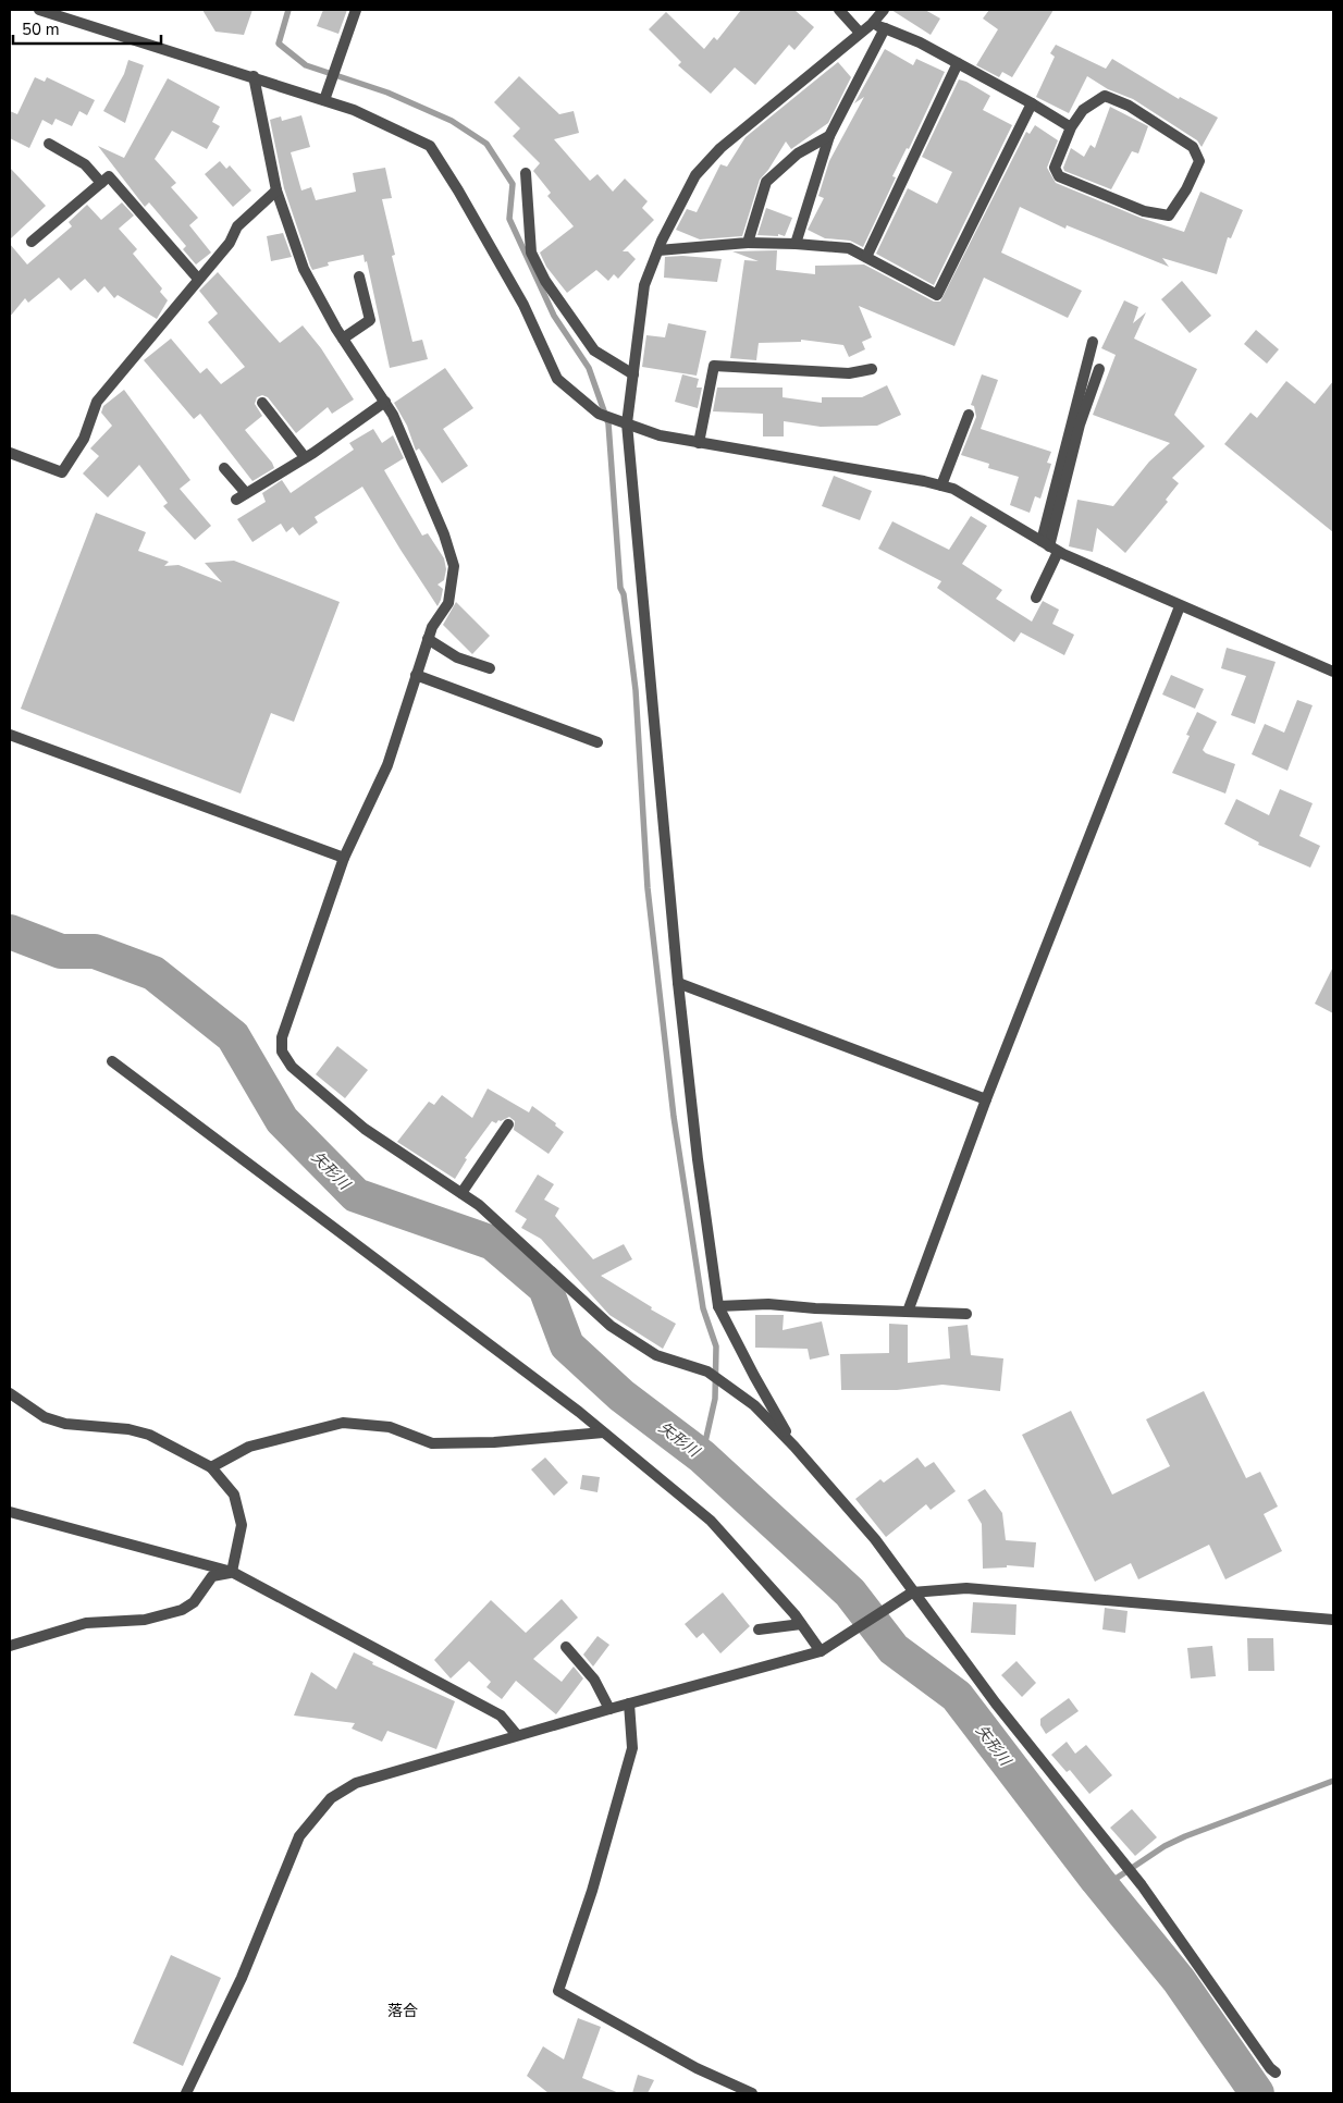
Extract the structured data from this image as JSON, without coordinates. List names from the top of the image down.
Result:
{
  "districts": ["落合"],
  "water": ["矢形川"],
  "scale_bar": "50 m"
}
